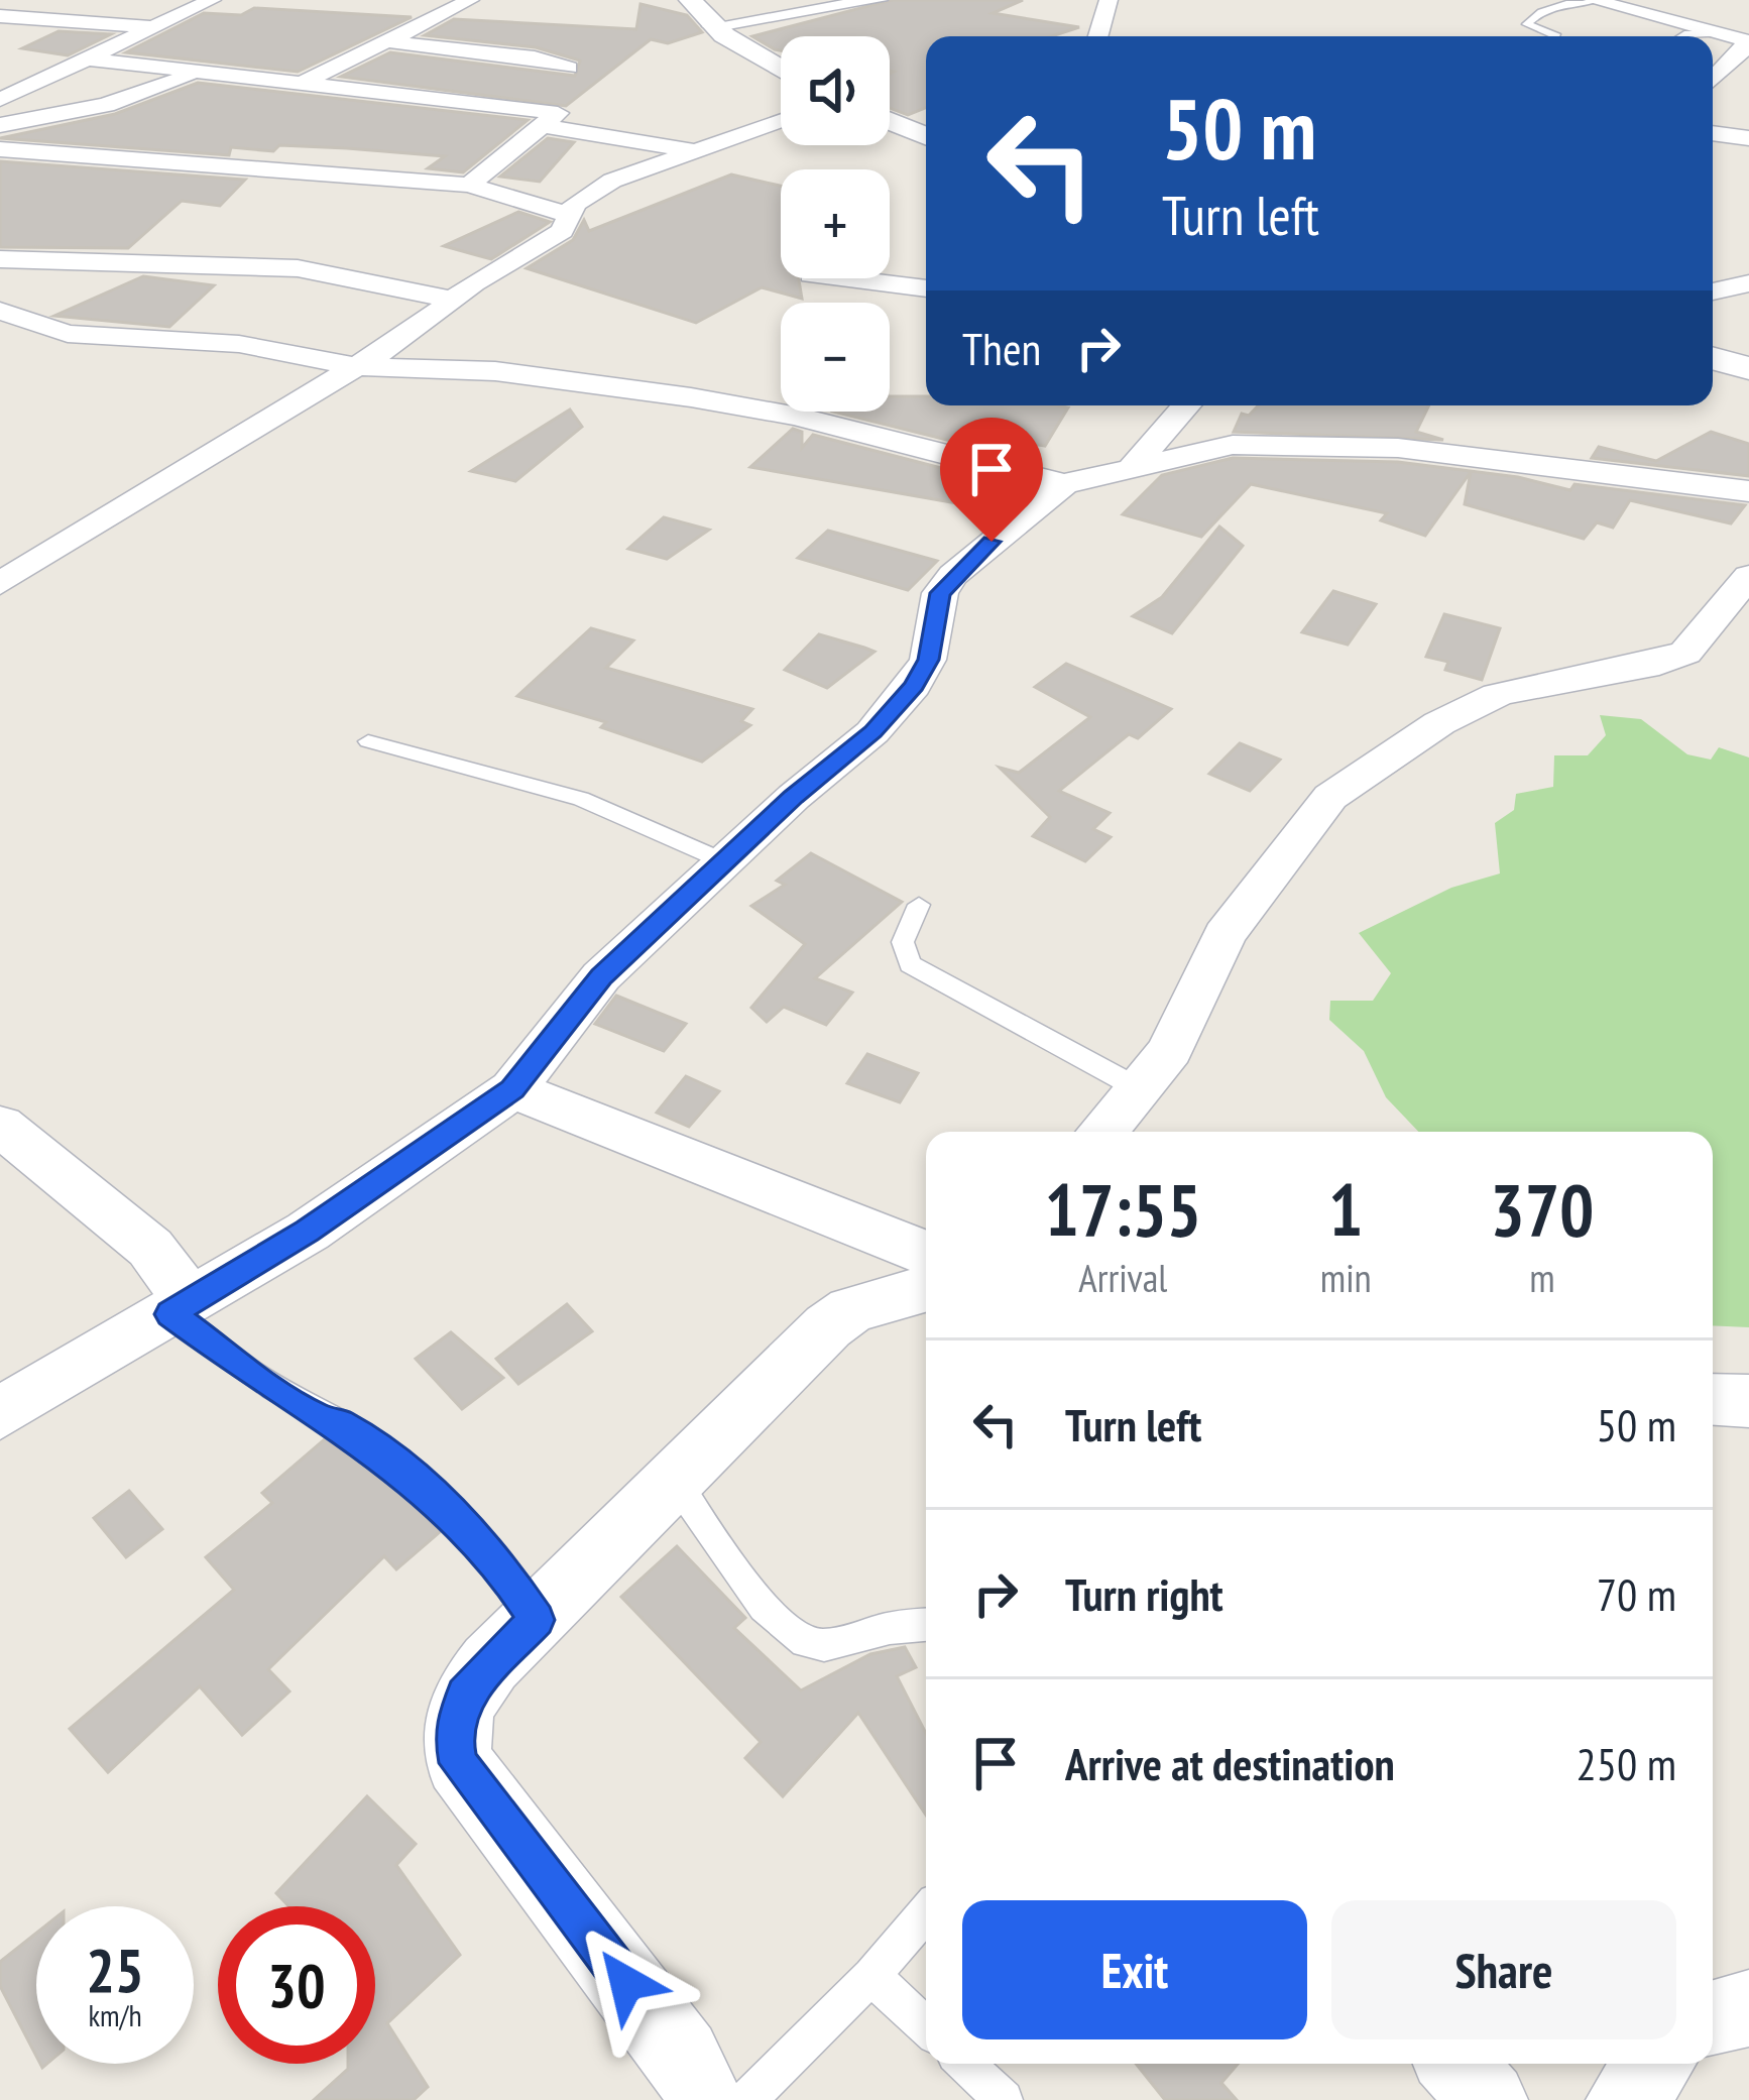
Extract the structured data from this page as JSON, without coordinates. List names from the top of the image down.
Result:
{
  "page": {
    "map_buttons": ["+", "−"],
    "turn": ["50 m", "Turn left"],
    "then": "Then",
    "eta": [
      "17:55",
      "Arrival",
      "1",
      "min",
      "370",
      "m"
    ],
    "list": [
      {
        "name": "Turn left",
        "value": "50 m"
      },
      {
        "name": "Turn right",
        "value": "70 m"
      },
      {
        "name": "Arrive at destination",
        "value": "250 m"
      }
    ],
    "buttons": ["Exit", "Share"],
    "speed": "25 km/h",
    "limit": "30"
  }
}
